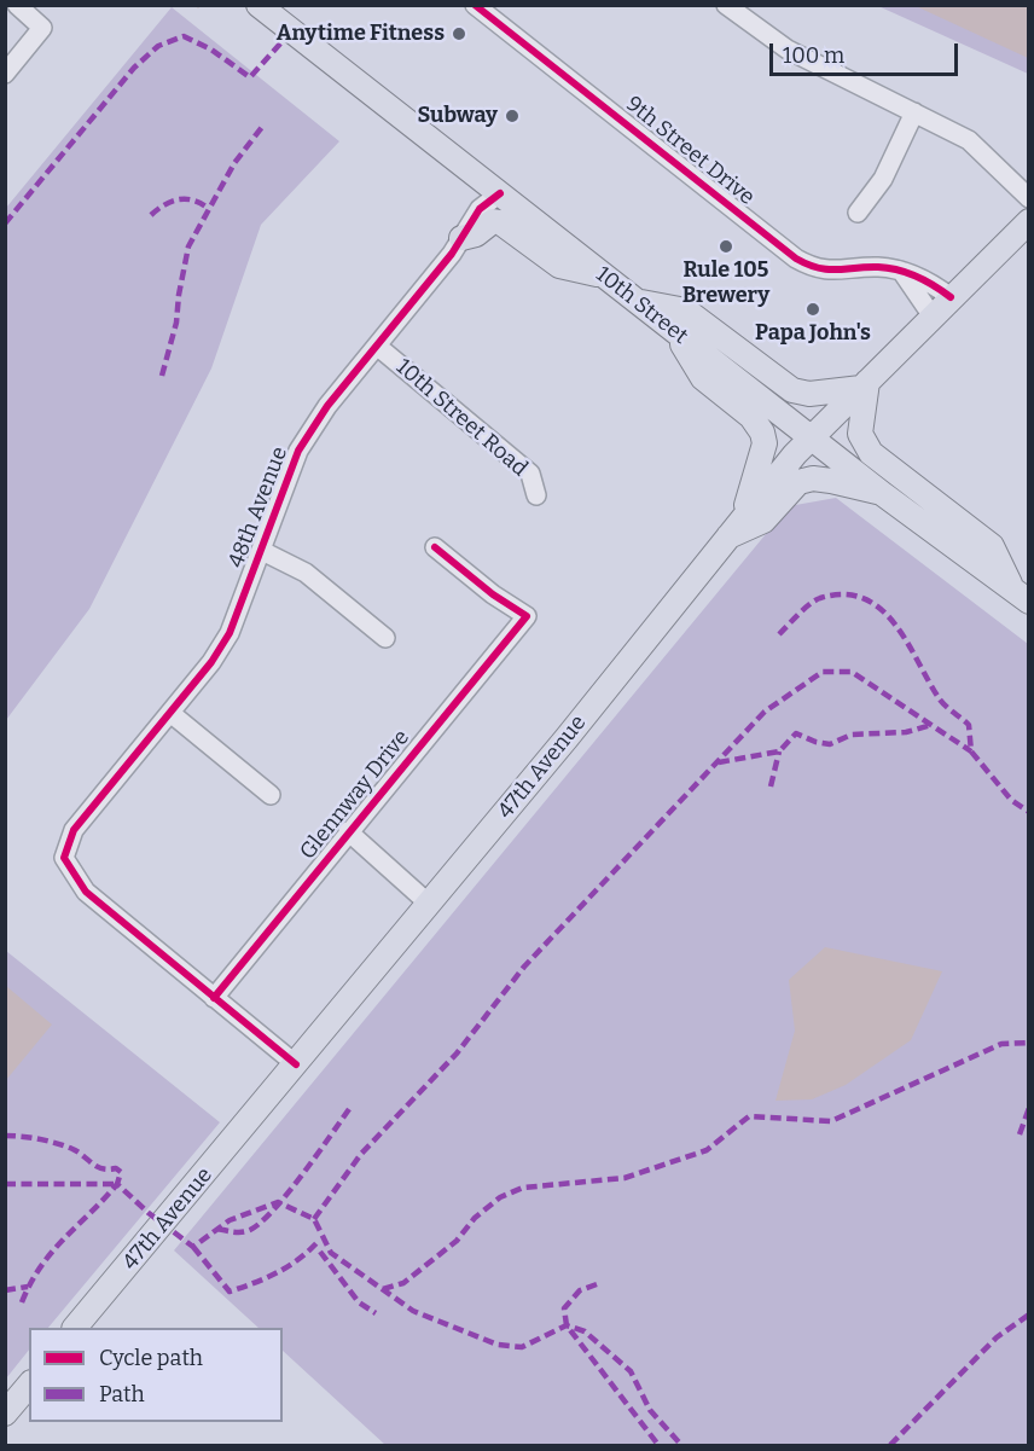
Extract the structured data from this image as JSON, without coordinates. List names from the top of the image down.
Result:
{
  "streets": {
    "main road": ["10th Street", "47th Avenue"],
    "street": [
      "9th Street Drive",
      "10th Street Road",
      "48th Avenue",
      "Glennway Drive"
    ]
  },
  "crossings": [
    ["9th Street Drive", "47th Avenue"],
    ["10th Street", "48th Avenue"],
    ["10th Street", "47th Avenue"],
    ["10th Street Road", "48th Avenue"],
    ["48th Avenue", "Glennway Drive"]
  ],
  "places": [
    "Anytime Fitness",
    "Subway",
    "Rule 105 Brewery",
    "Papa John's"
  ],
  "legend": ["Cycle path", "Path"],
  "scale_bar": "100 m"
}
